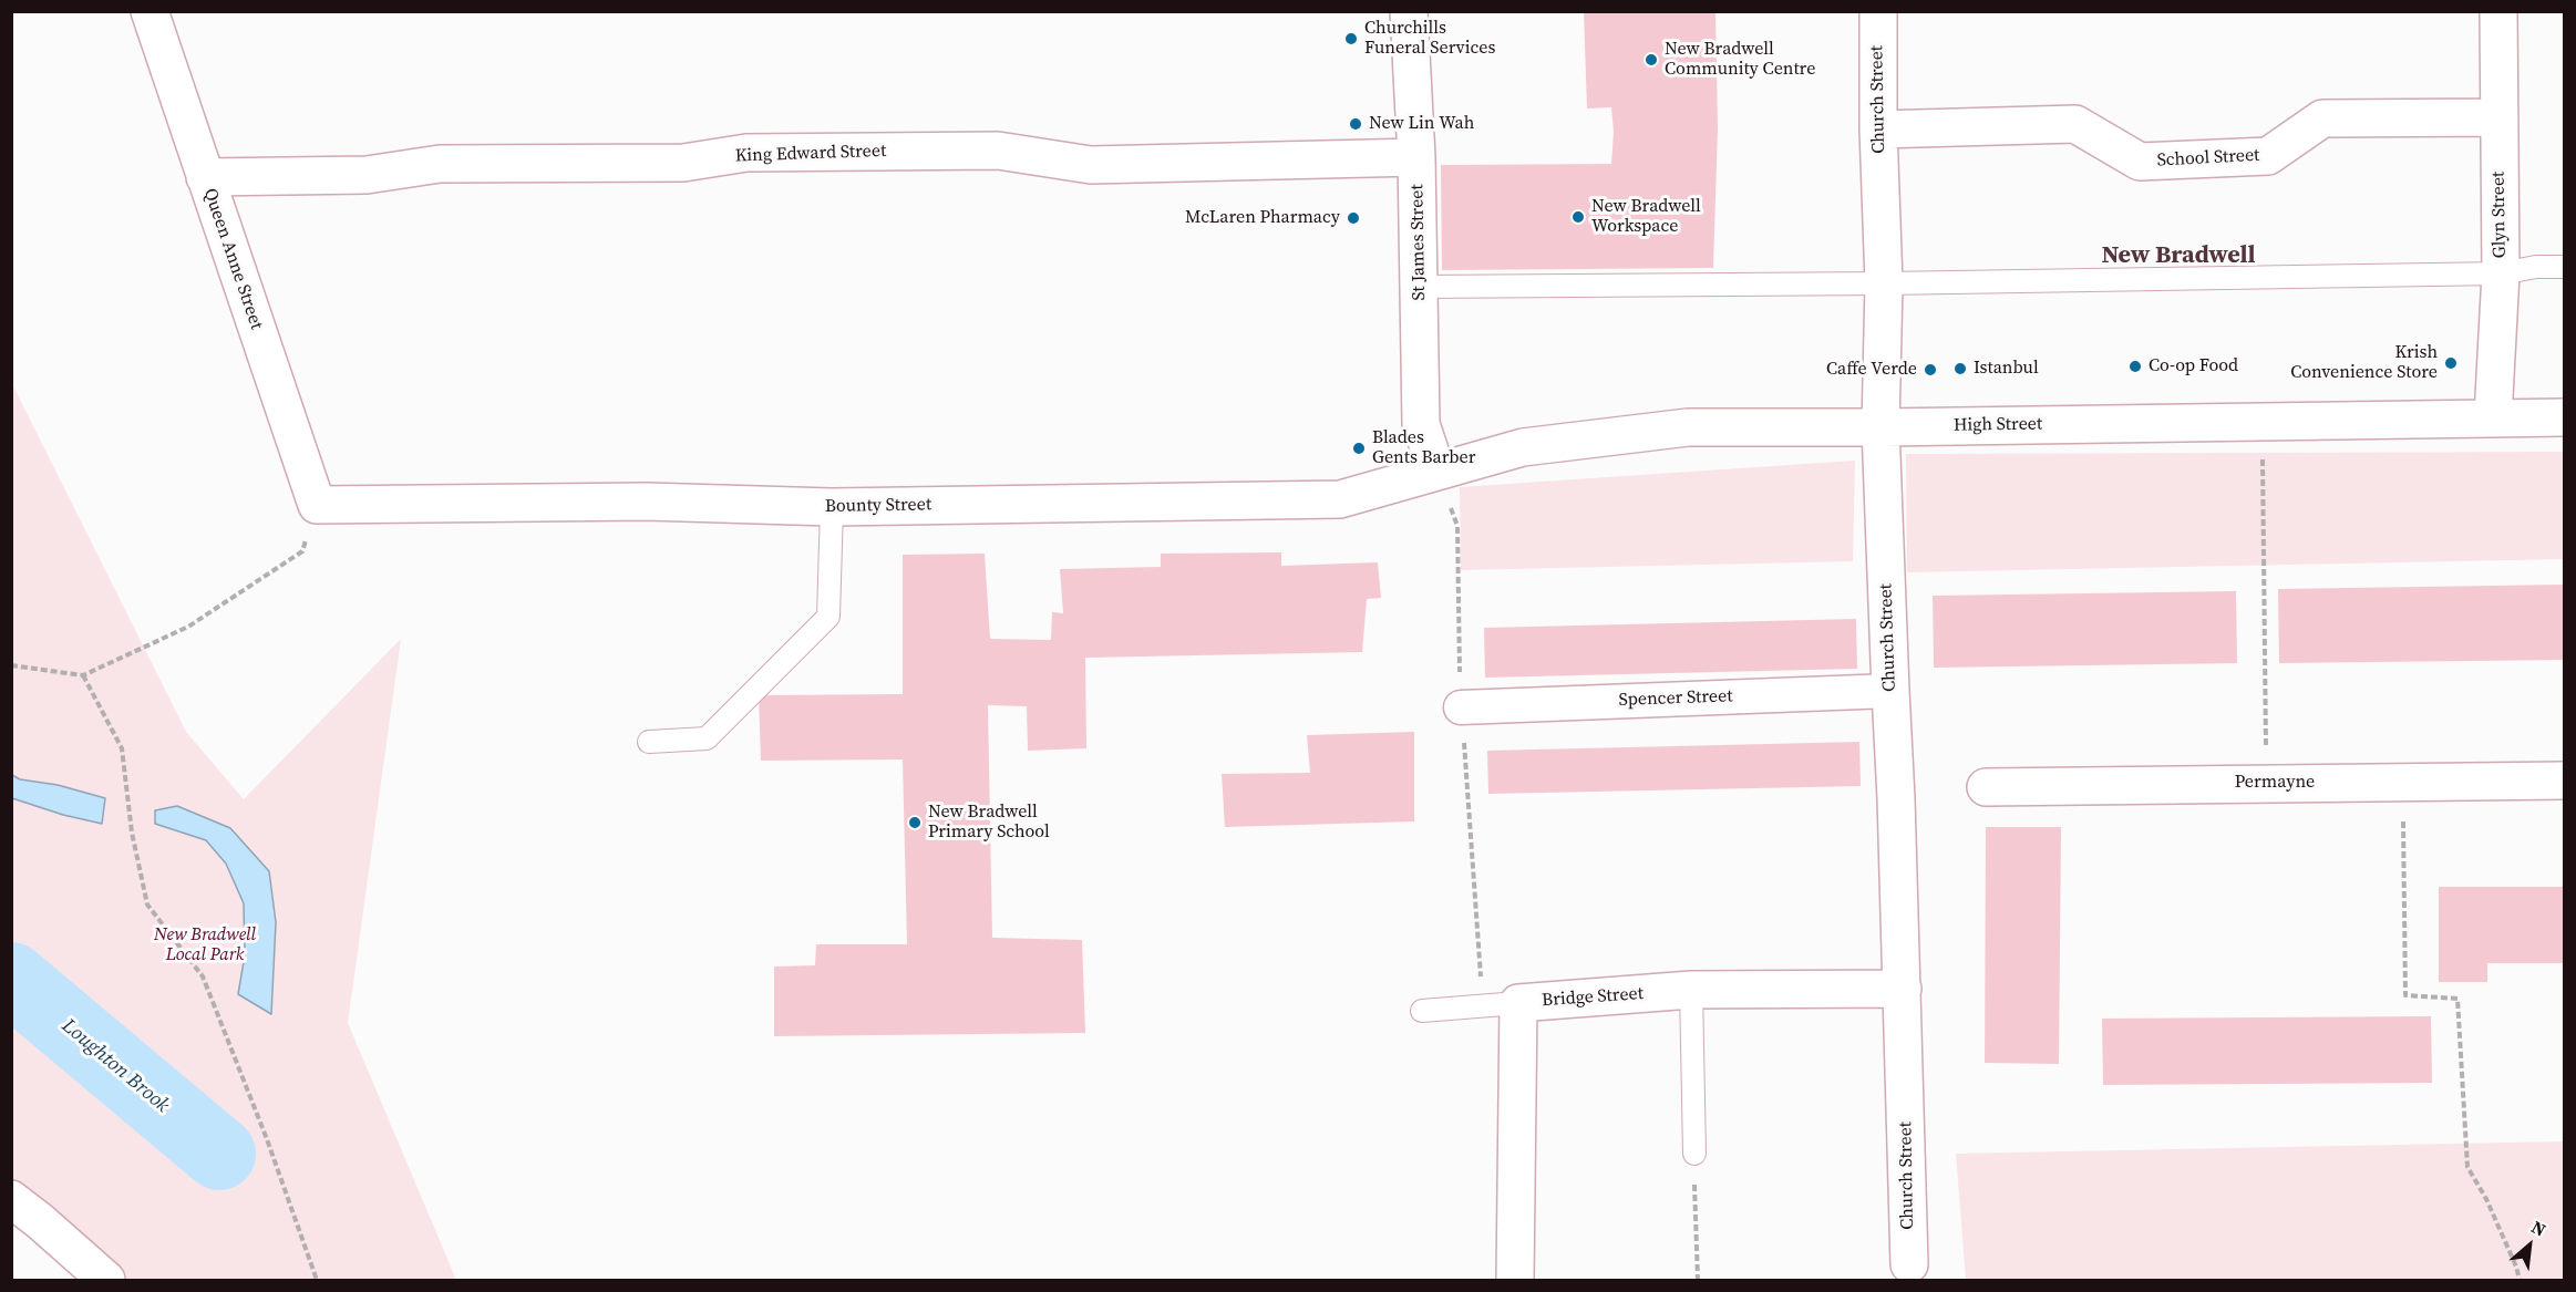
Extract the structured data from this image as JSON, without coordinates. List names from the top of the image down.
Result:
{
  "streets": {
    "street": [
      "Church Street",
      "King Edward Street",
      "School Street",
      "Glyn Street",
      "St James Street",
      "Queen Anne Street",
      "High Street",
      "Bounty Street",
      "Spencer Street",
      "Permayne",
      "Bridge Street"
    ]
  },
  "crossings": [
    ["Church Street", "School Street"],
    ["Church Street", "High Street"],
    ["Church Street", "Spencer Street"],
    ["Church Street", "Bridge Street"],
    ["King Edward Street", "St James Street"],
    ["King Edward Street", "Queen Anne Street"],
    ["School Street", "Glyn Street"],
    ["Glyn Street", "High Street"],
    ["St James Street", "High Street"],
    ["St James Street", "Bounty Street"],
    ["Queen Anne Street", "Bounty Street"],
    ["High Street", "Bounty Street"]
  ],
  "districts": ["New Bradwell"],
  "water": ["Loughton Brook"],
  "parks": ["New Bradwell Local Park"],
  "places": [
    "Churchills Funeral Services",
    "New Bradwell Community Centre",
    "New Lin Wah",
    "New Bradwell Workspace",
    "McLaren Pharmacy",
    "Krish Convenience Store",
    "Co-op Food",
    "Istanbul",
    "Caffe Verde",
    "Blades Gents Barber",
    "New Bradwell Primary School"
  ],
  "north": "top right"
}
